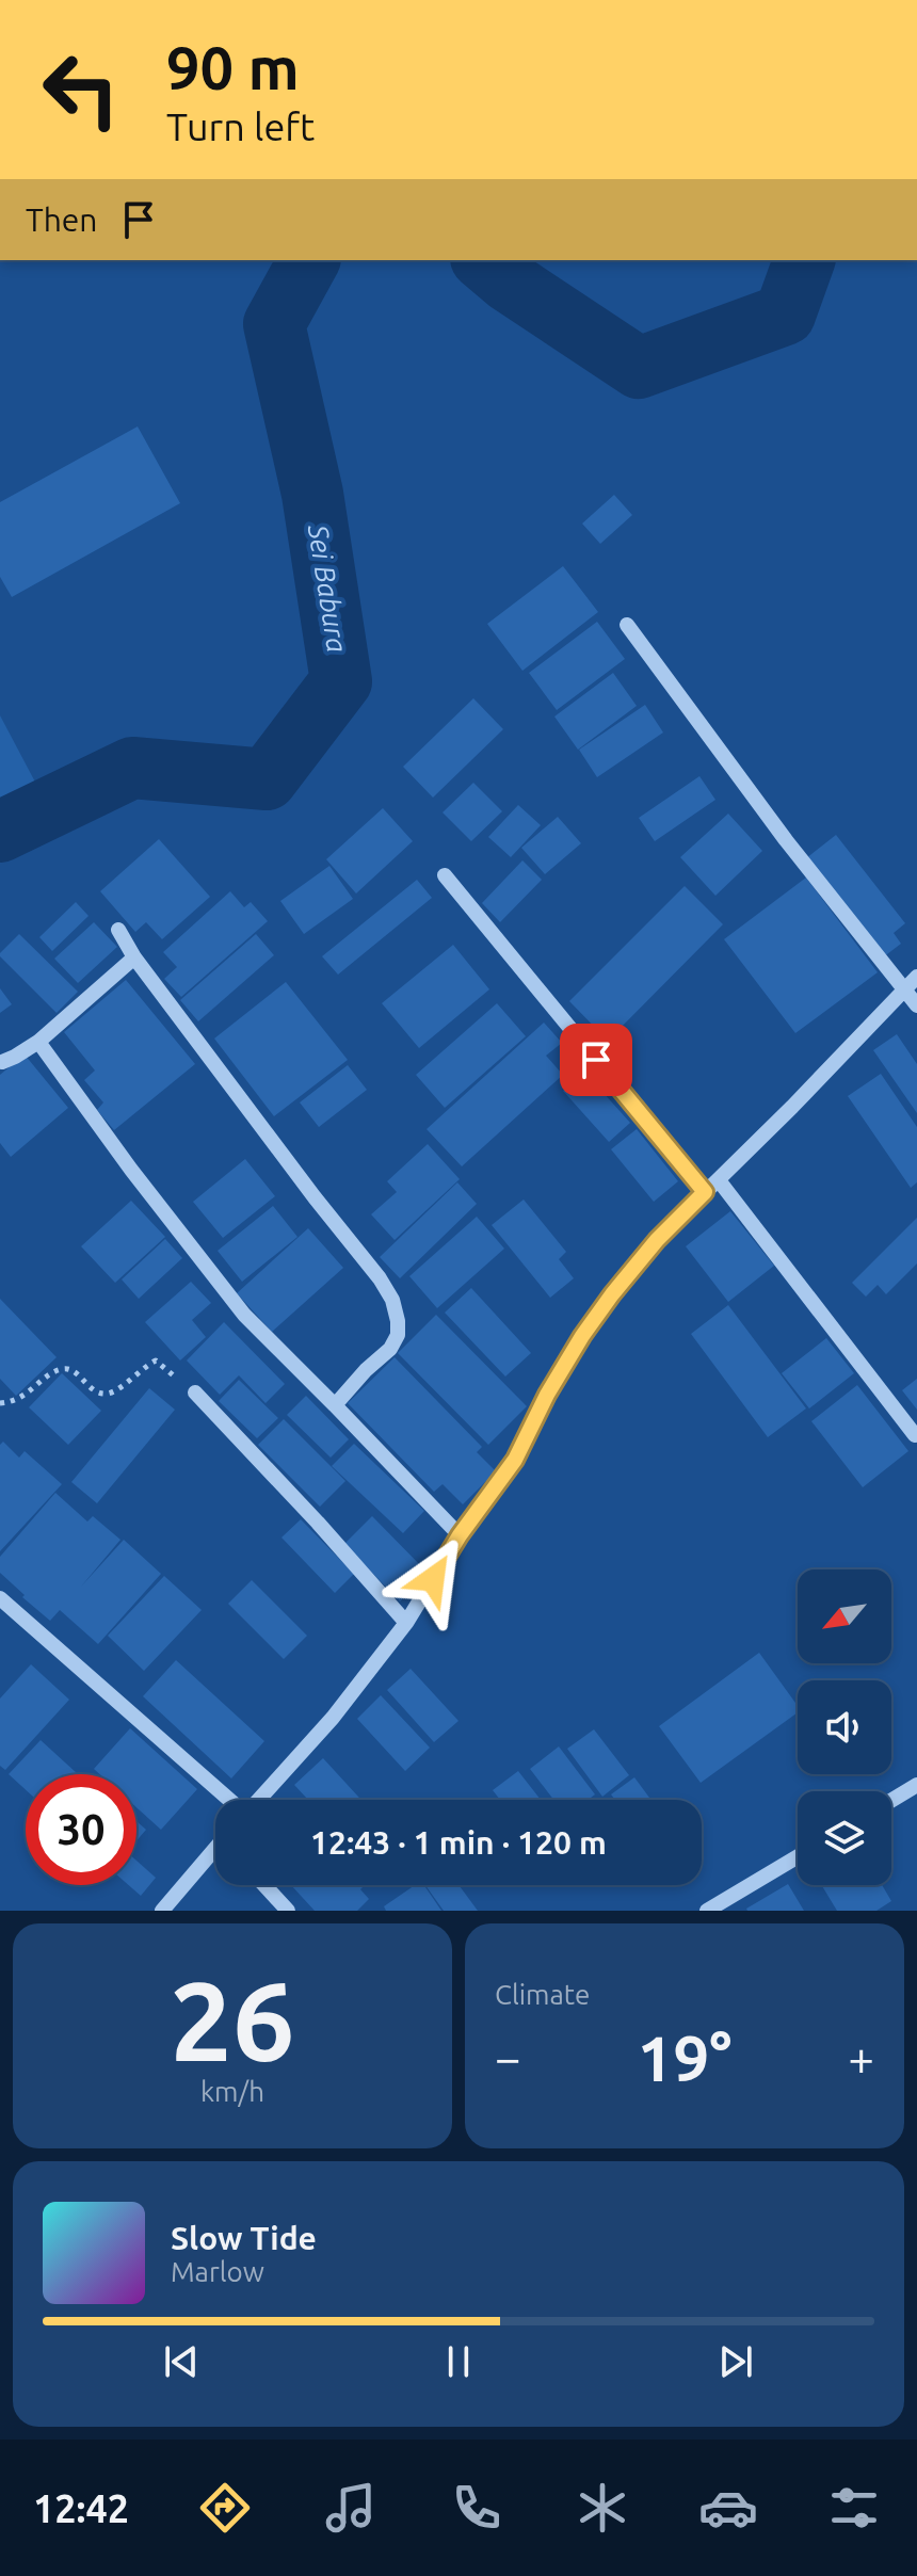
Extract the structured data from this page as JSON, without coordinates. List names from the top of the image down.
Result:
{
  "water": ["Sei Babura"],
  "north": "bottom left",
  "page": {
    "turn": ["90 m", "Turn left"],
    "then": "Then",
    "limit": "30",
    "trip": "12:43 · 1 min · 120 m",
    "tile": [
      ["26", "km/h"],
      "Climate"
    ],
    "heat": ["−", "19°", "+"],
    "song": ["Slow Tide", "Marlow"],
    "tabs": "12:42"
  }
}
